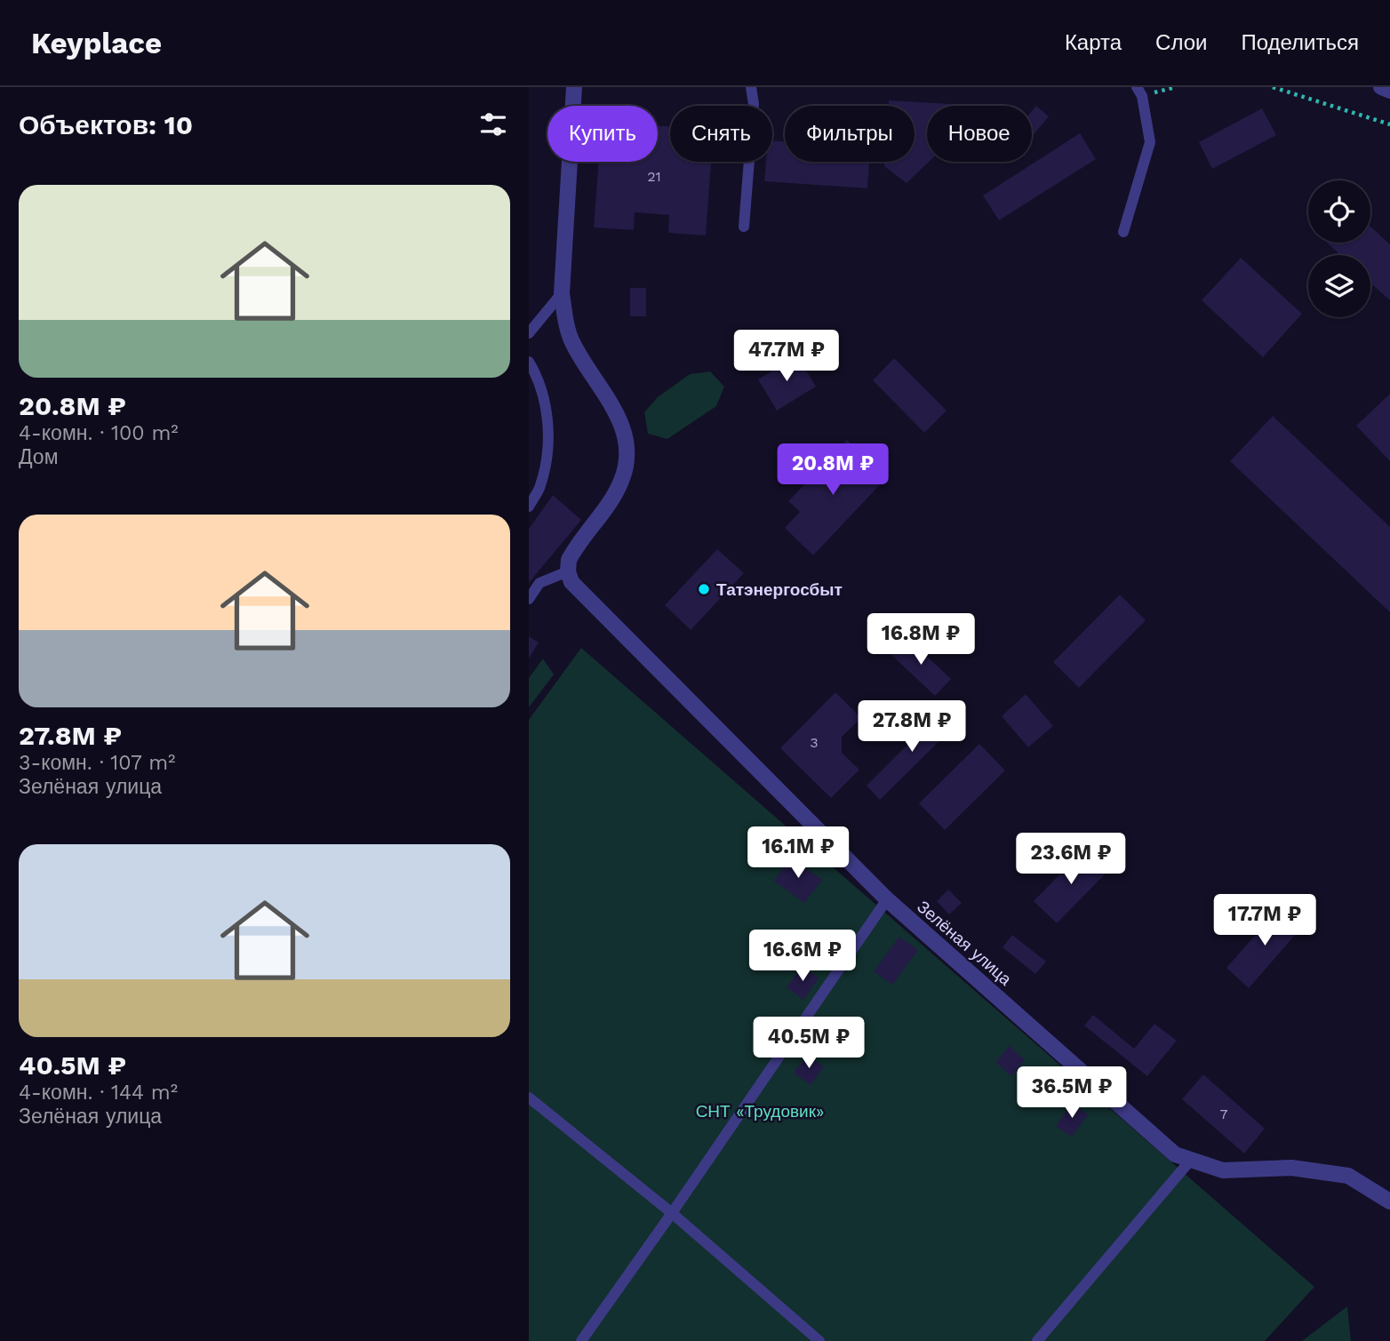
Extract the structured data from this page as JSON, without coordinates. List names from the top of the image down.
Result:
{
  "streets": {
    "street": ["Зелёная улица"]
  },
  "parks": ["СНТ «Трудовик»"],
  "places": ["Татэнергосбыт"],
  "house_numbers": ["21", "3", "7"],
  "page": {
    "header": "Keyplace",
    "nav": ["Карта", "Слои", "Поделиться"],
    "heading": "Объектов: 10",
    "chip": [
      "Купить",
      "Снять",
      "Фильтры",
      "Новое"
    ],
    "list": [
      {
        "name": "20.8M ₽",
        "note": "4-комн. · 100 m² · Дом"
      },
      {
        "name": "27.8M ₽",
        "note": "3-комн. · 107 m² · Зелёная улица"
      },
      {
        "name": "40.5M ₽",
        "note": "4-комн. · 144 m² · Зелёная улица"
      }
    ],
    "price": [
      "47.7M ₽",
      "20.8M ₽",
      "16.8M ₽",
      "27.8M ₽",
      "16.1M ₽",
      "23.6M ₽",
      "17.7M ₽",
      "16.6M ₽",
      "40.5M ₽",
      "36.5M ₽"
    ]
  }
}
